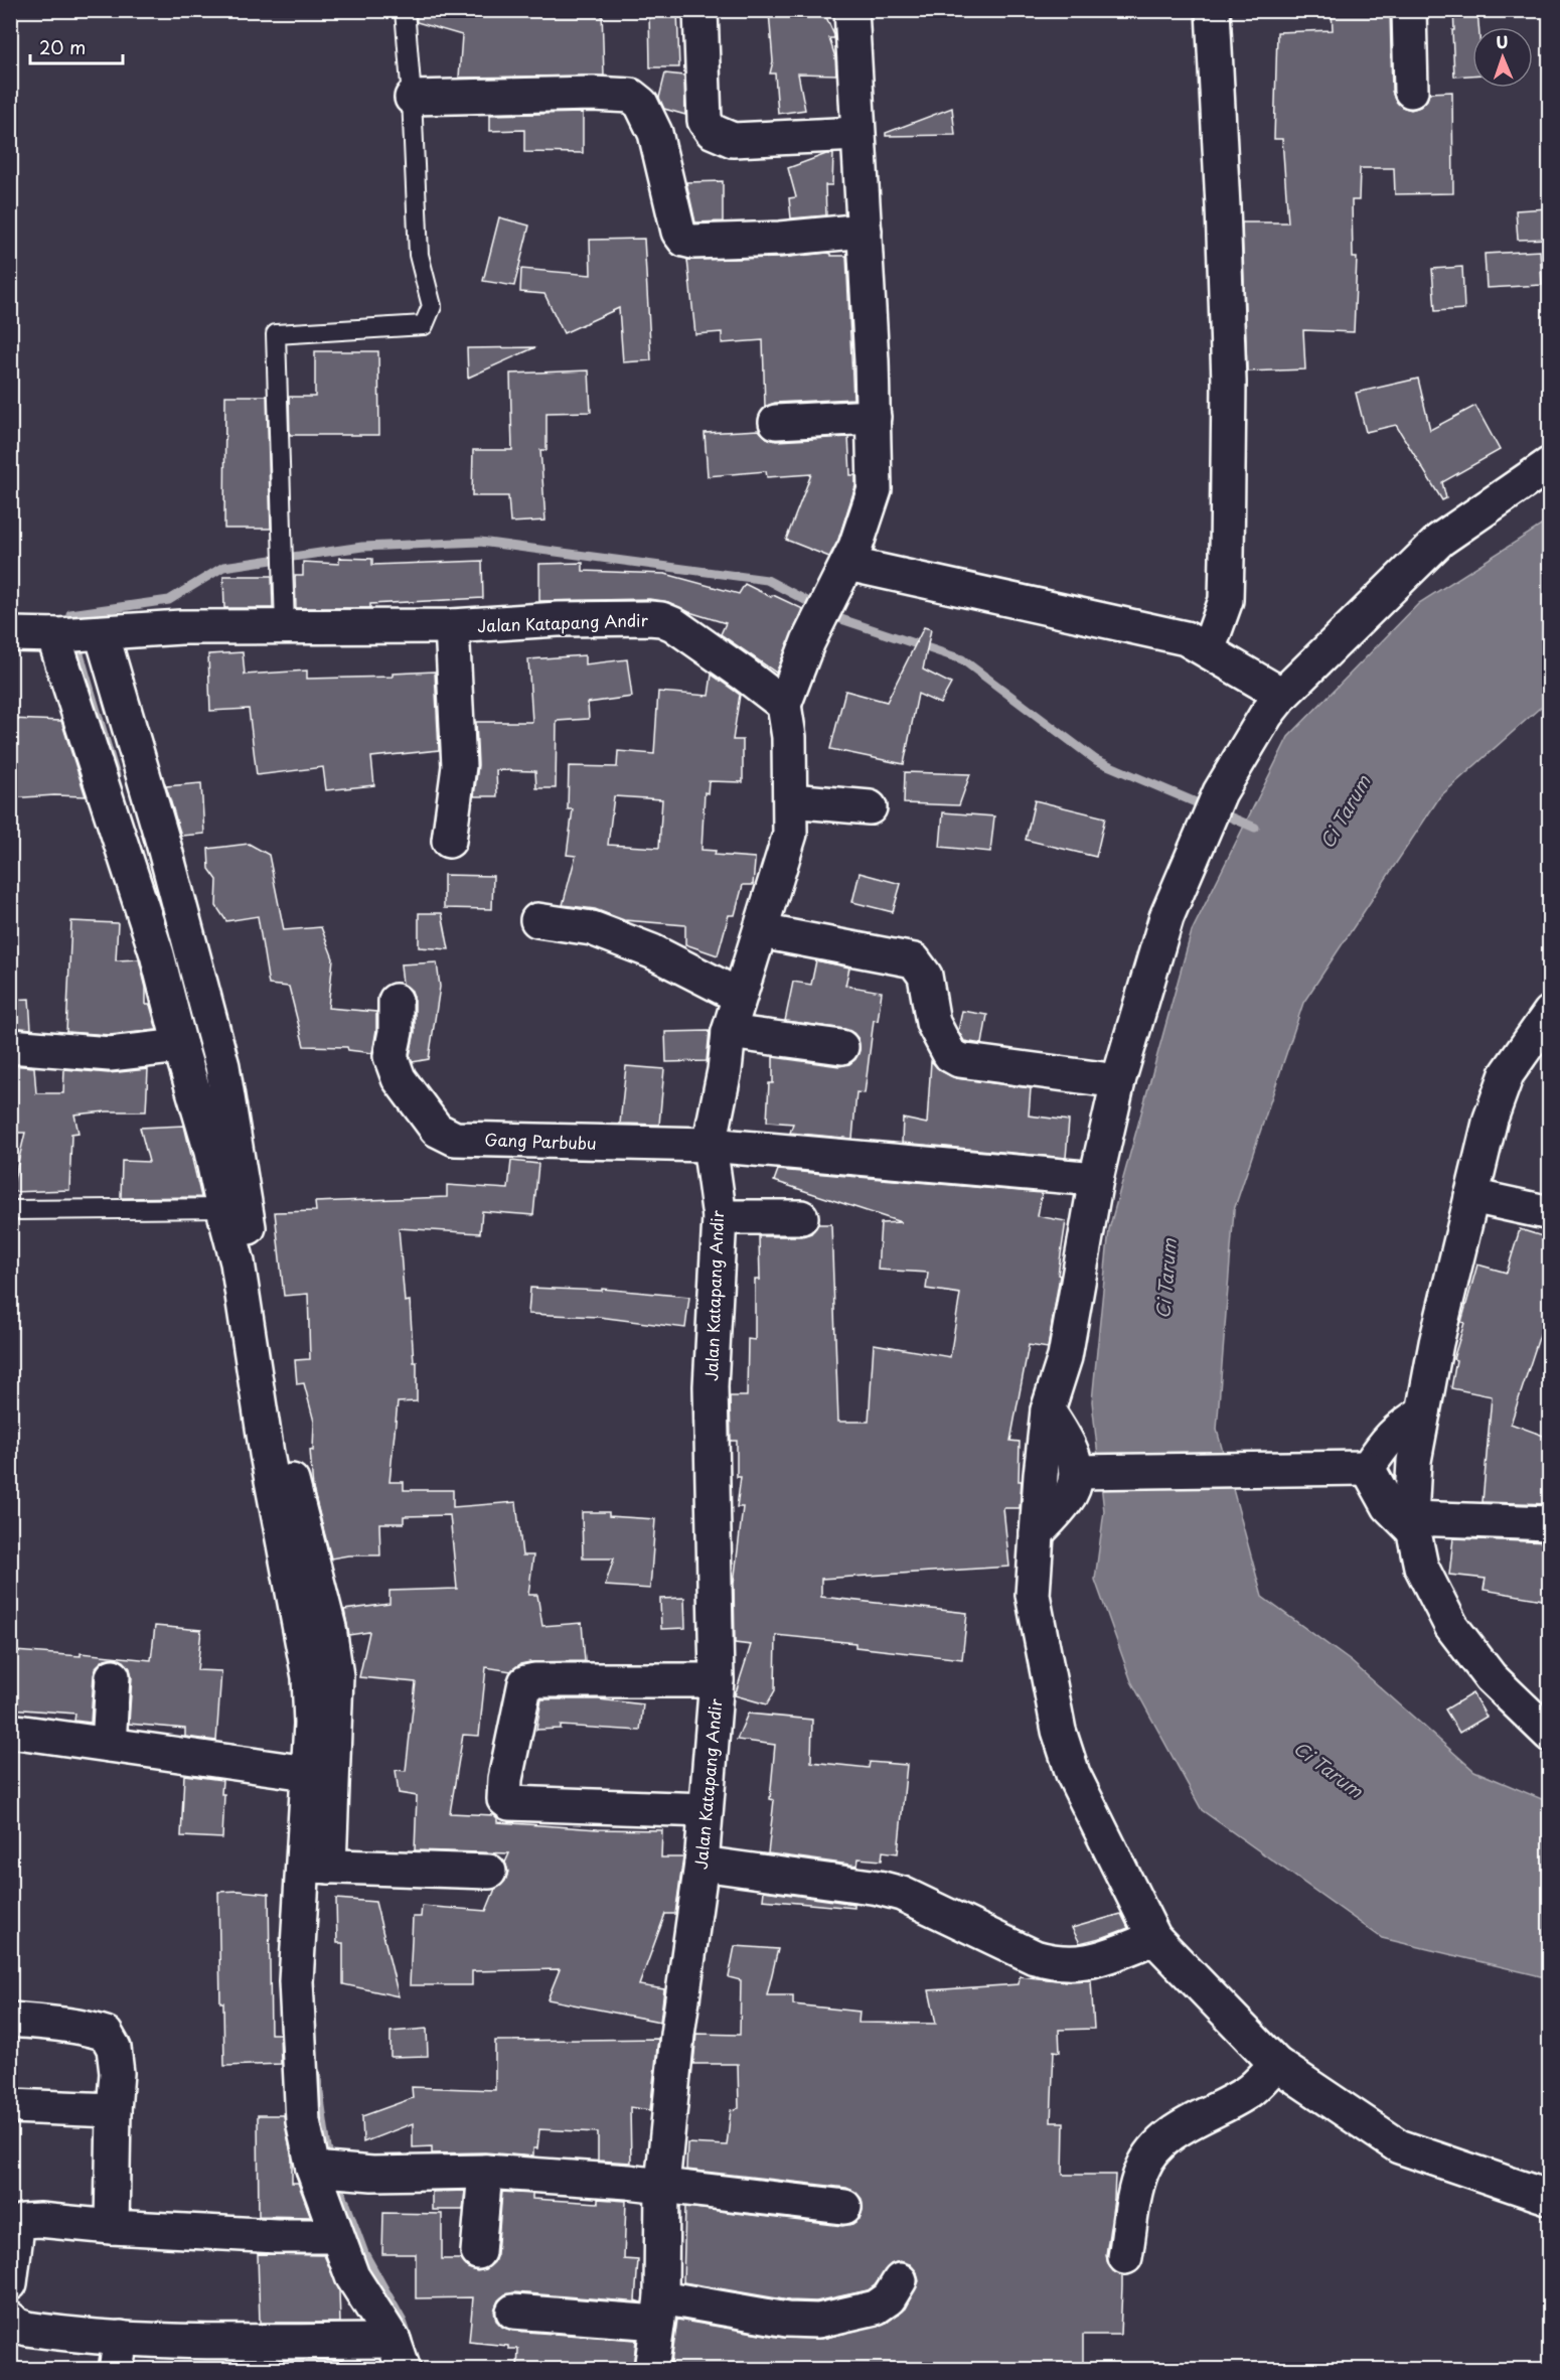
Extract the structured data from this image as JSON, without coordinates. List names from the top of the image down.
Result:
{
  "streets": {
    "street": ["Jalan Katapang Andir", "Gang Parbubu"]
  },
  "crossings": [
    ["Jalan Katapang Andir", "Gang Parbubu"]
  ],
  "water": ["Ci Tarum"],
  "scale_bar": "20 m",
  "north": "top"
}
